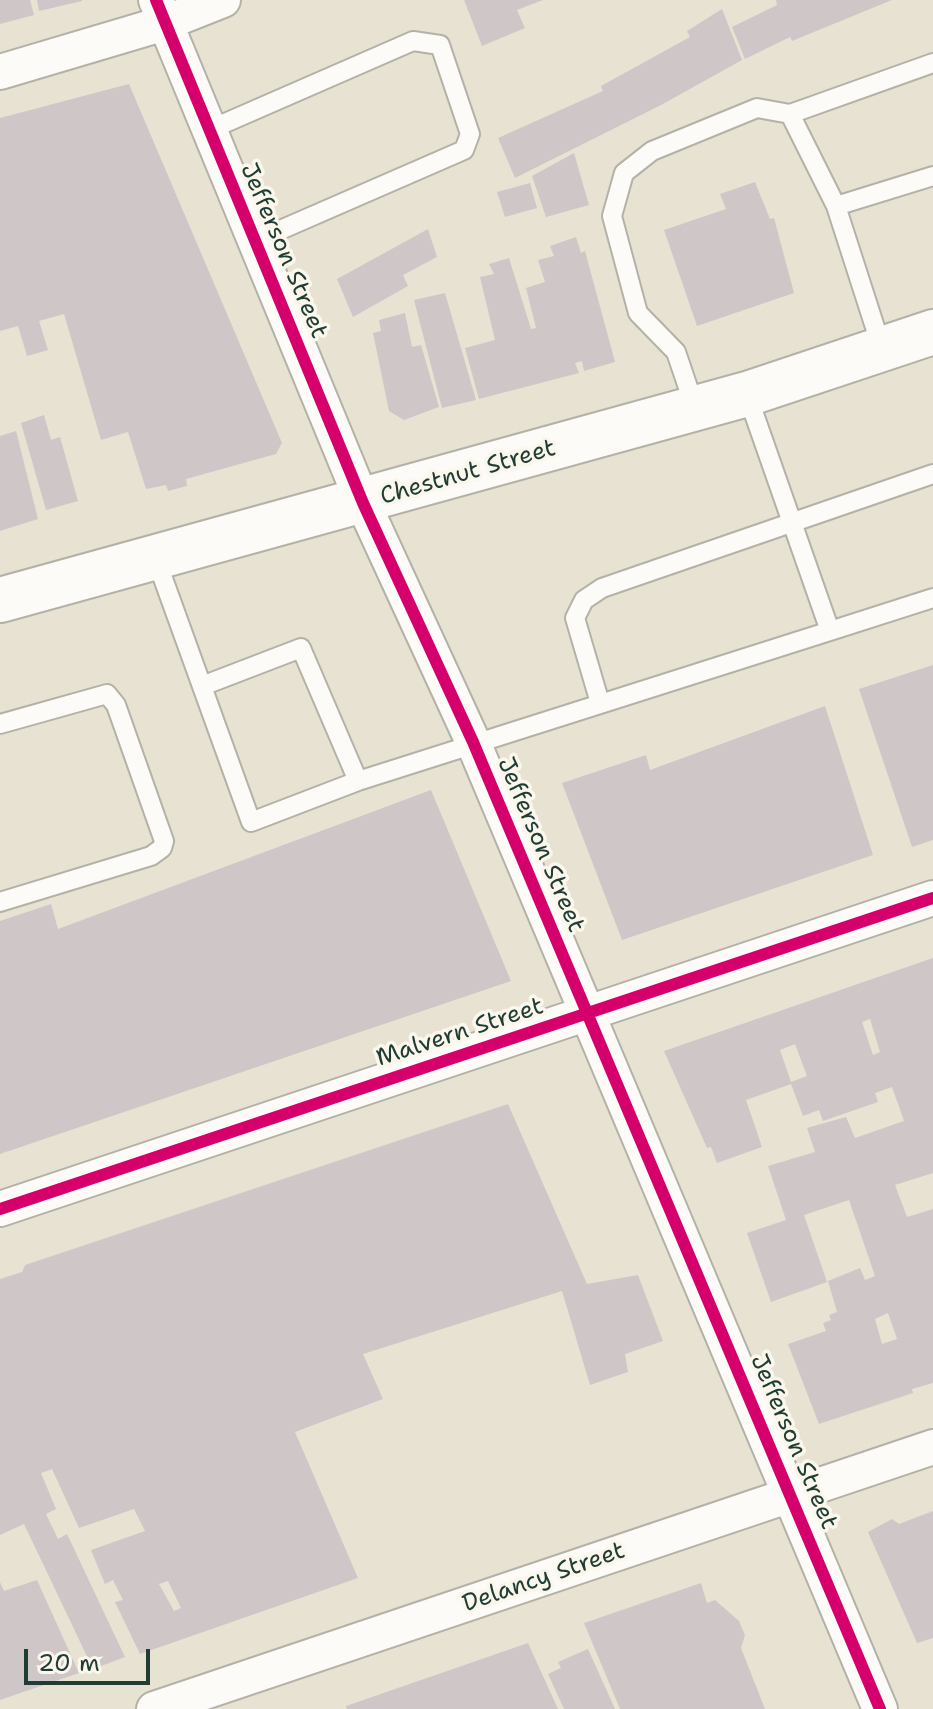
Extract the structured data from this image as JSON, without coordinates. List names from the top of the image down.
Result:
{
  "streets": {
    "street": [
      "Jefferson Street",
      "Chestnut Street",
      "Malvern Street",
      "Delancy Street"
    ]
  },
  "crossings": [
    ["Jefferson Street", "Chestnut Street"],
    ["Jefferson Street", "Malvern Street"],
    ["Jefferson Street", "Delancy Street"]
  ],
  "scale_bar": "20 m"
}
